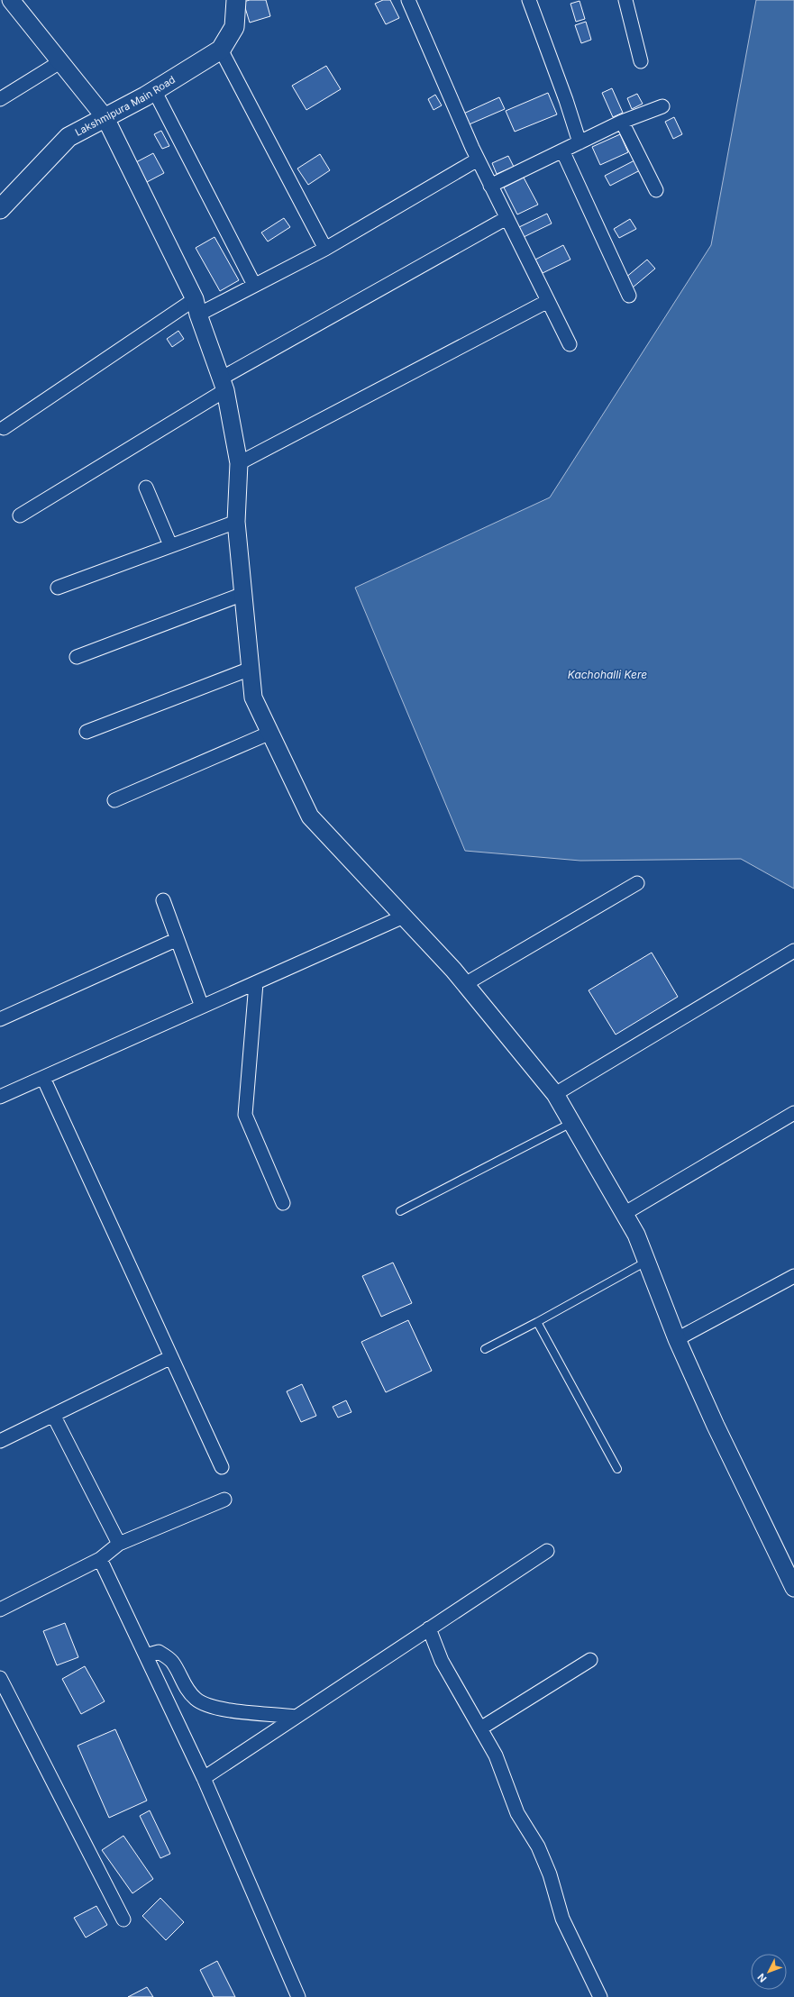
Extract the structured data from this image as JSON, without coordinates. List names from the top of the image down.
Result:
{
  "streets": {
    "main road": ["Lakshmipura Main Road"]
  },
  "water": ["Kachohalli Kere"],
  "north": "bottom left"
}
